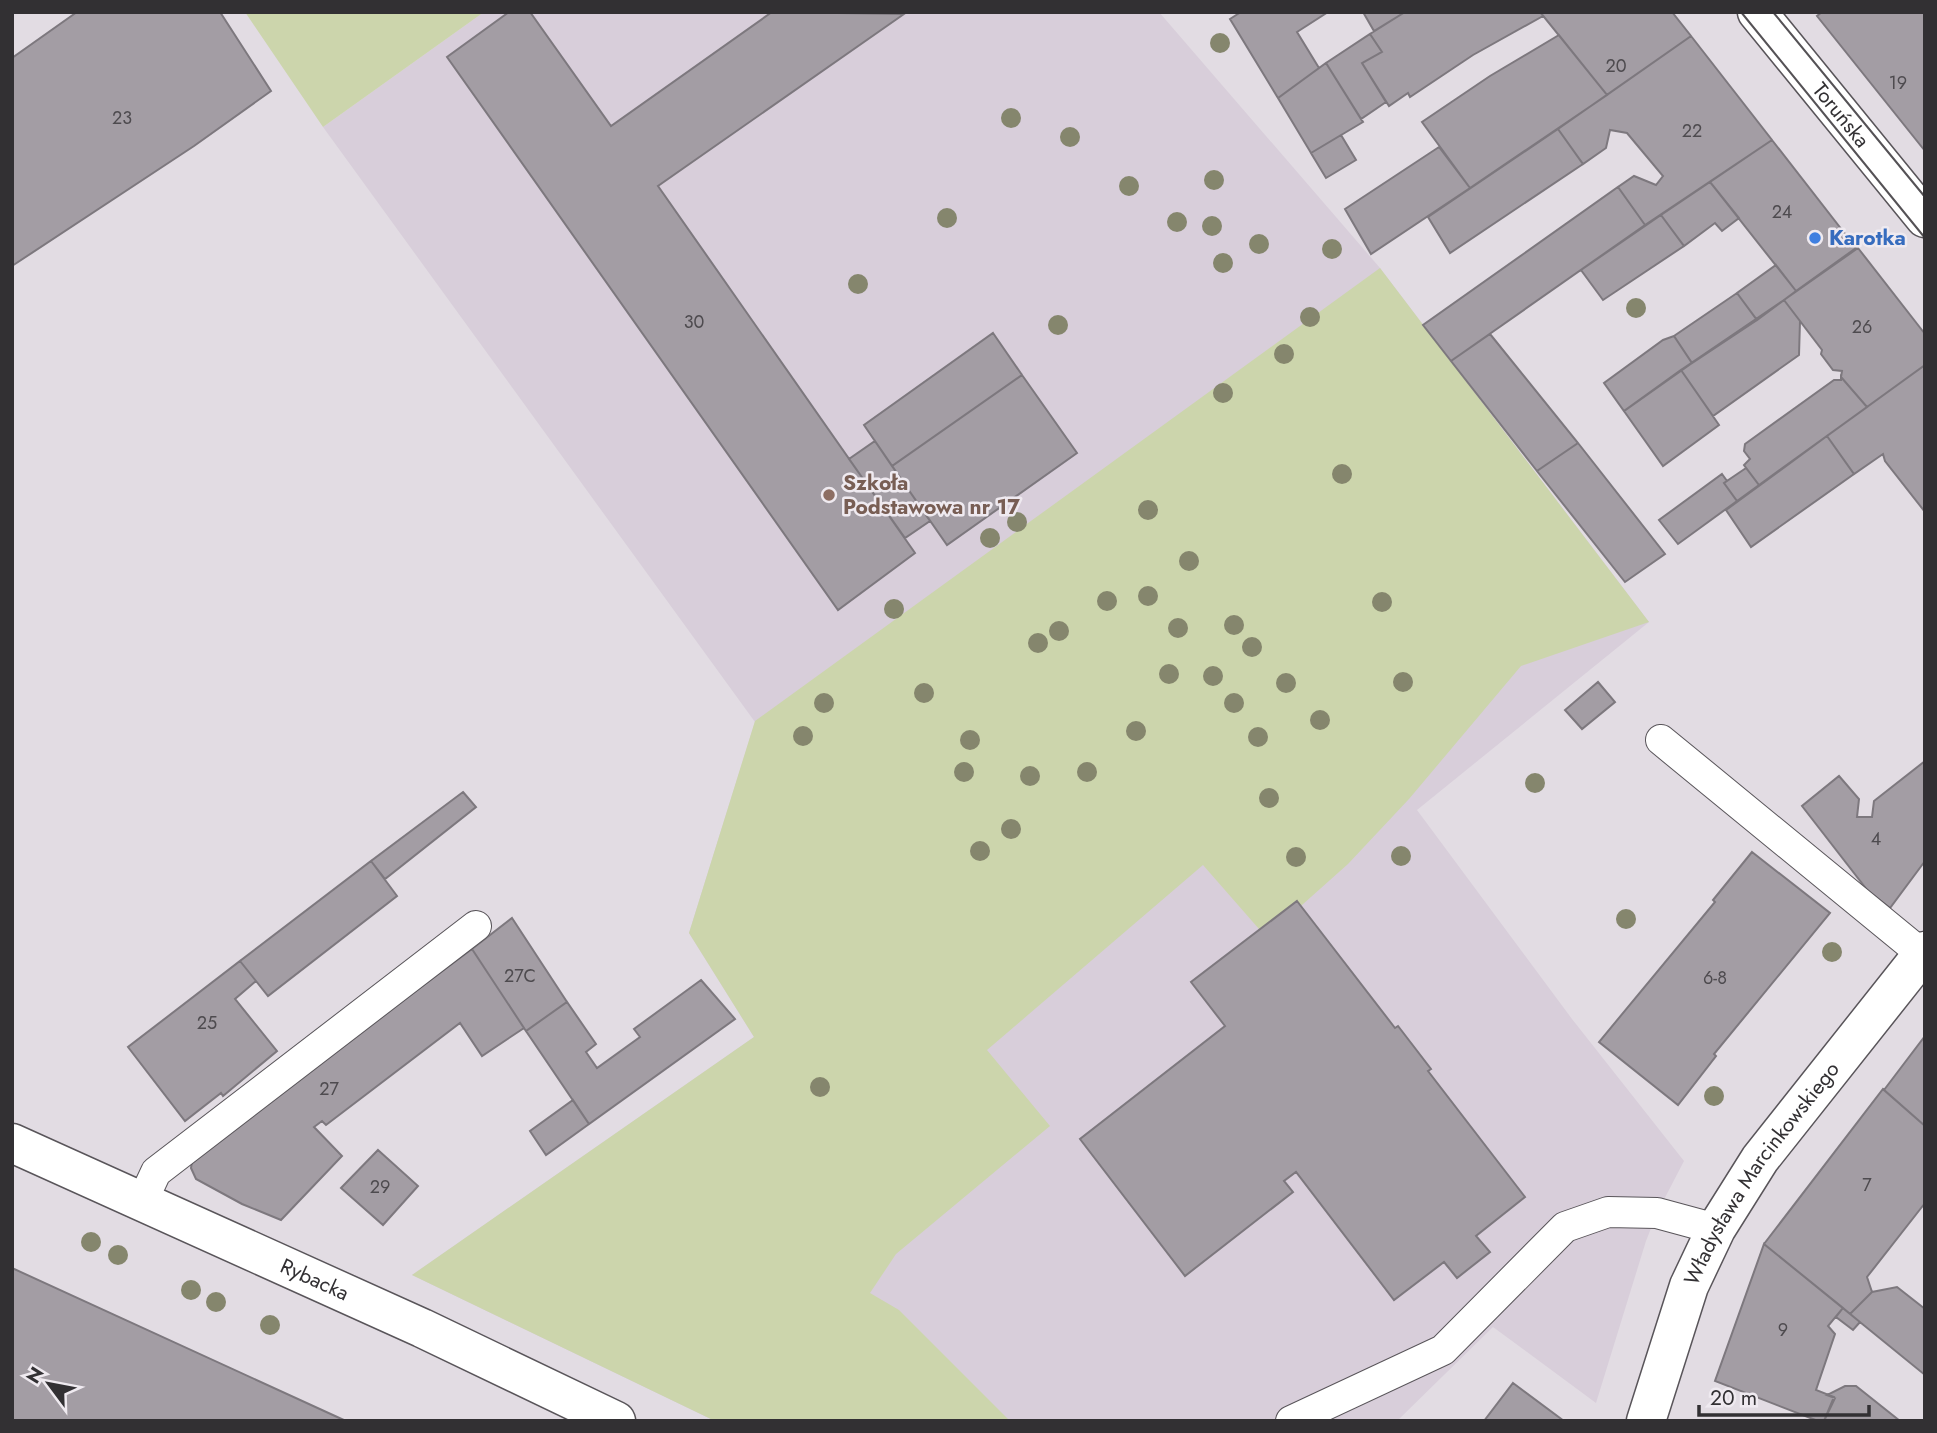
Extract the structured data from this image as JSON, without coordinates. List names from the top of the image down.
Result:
{
  "streets": {
    "street": ["Toruńska", "Władysława Marcinkowskiego", "Rybacka"]
  },
  "places": ["Karotka", "Szkoła Podstawowa nr 17"],
  "house_numbers": [
    "20",
    "19",
    "23",
    "22",
    "24",
    "30",
    "26",
    "4",
    "27C",
    "6-8",
    "25",
    "27",
    "7",
    "29",
    "9"
  ],
  "scale_bar": "20 m",
  "north": "top left"
}
